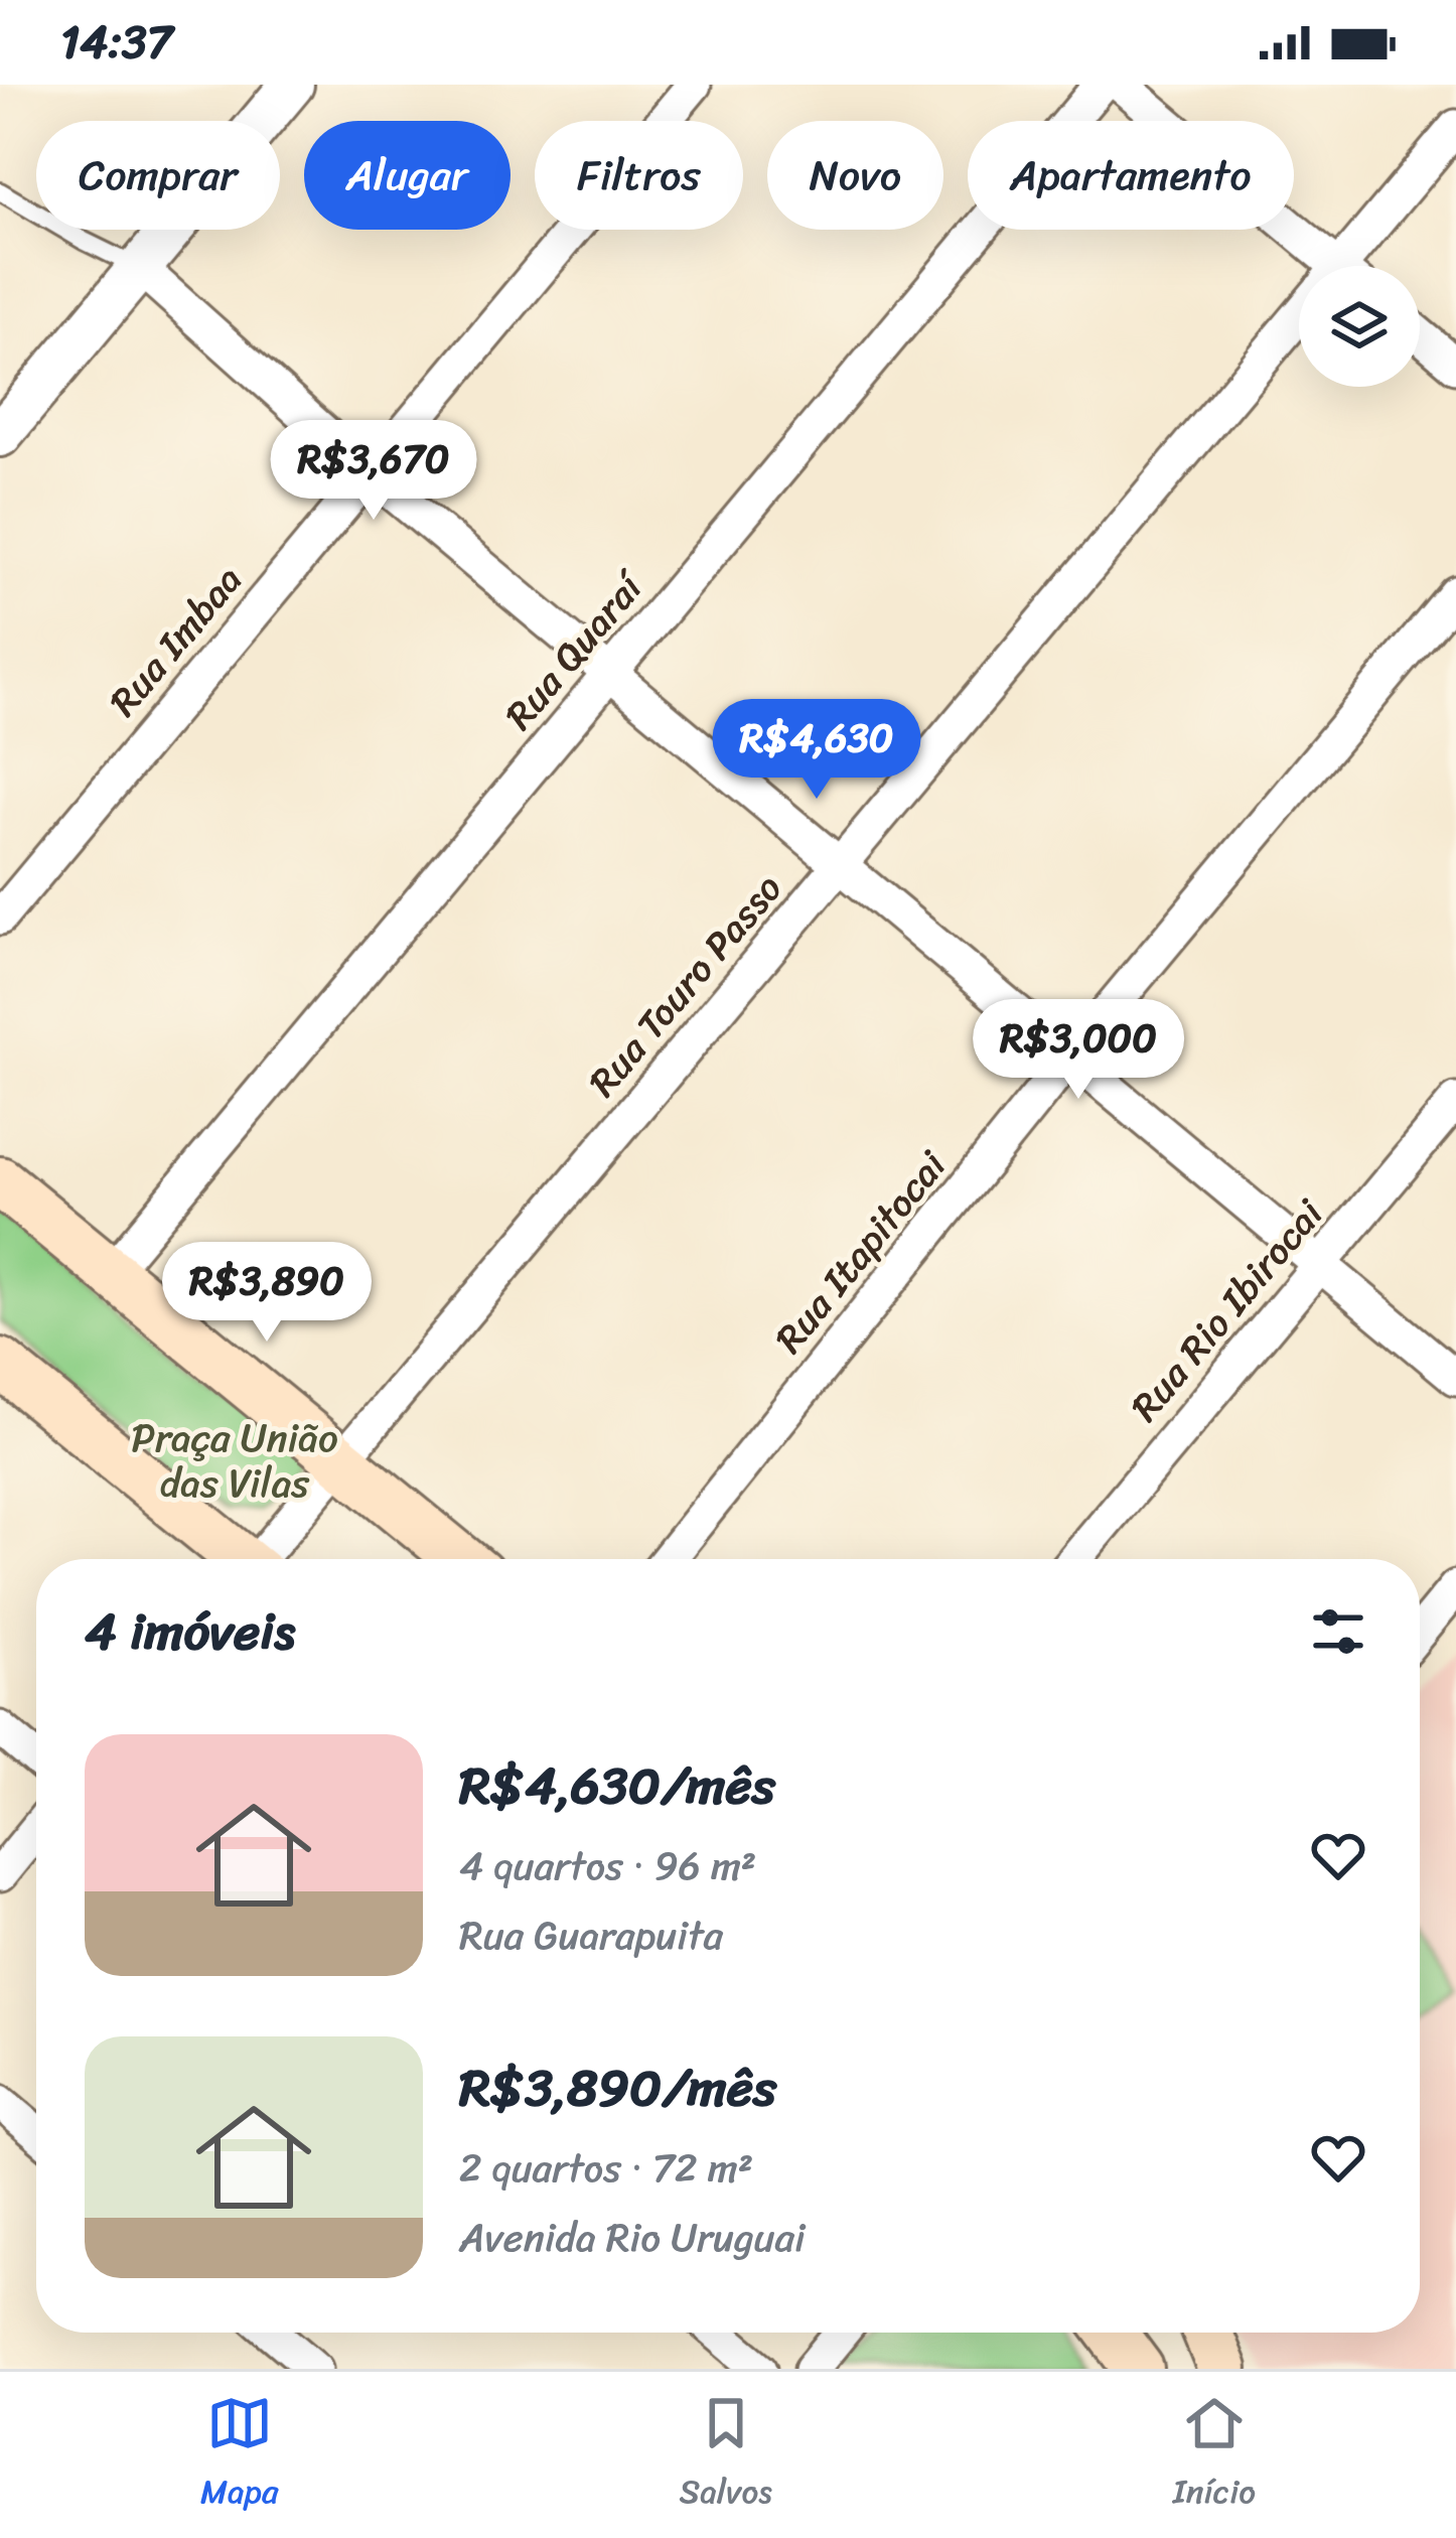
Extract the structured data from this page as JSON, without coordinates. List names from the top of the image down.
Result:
{
  "streets": {
    "street": [
      "Rua Imbaa",
      "Rua Quaraí",
      "Rua Touro Passo",
      "Rua Itapitocai",
      "Rua Rio Ibirocai"
    ]
  },
  "parks": ["Praça União das Vilas"],
  "page": {
    "status": "14:37",
    "chip": [
      "Comprar",
      "Alugar",
      "Filtros",
      "Novo",
      "Apartamento"
    ],
    "price": [
      "R$3,670",
      "R$4,630",
      "R$3,000",
      "R$3,890"
    ],
    "heading": "4 imóveis",
    "list": [
      {
        "name": "R$4,630/mês",
        "note": "4 quartos · 96 m² · Rua Guarapuita"
      },
      {
        "name": "R$3,890/mês",
        "note": "2 quartos · 72 m² · Avenida Rio Uruguai"
      }
    ],
    "tabs": ["Mapa", "Salvos", "Início"]
  }
}
